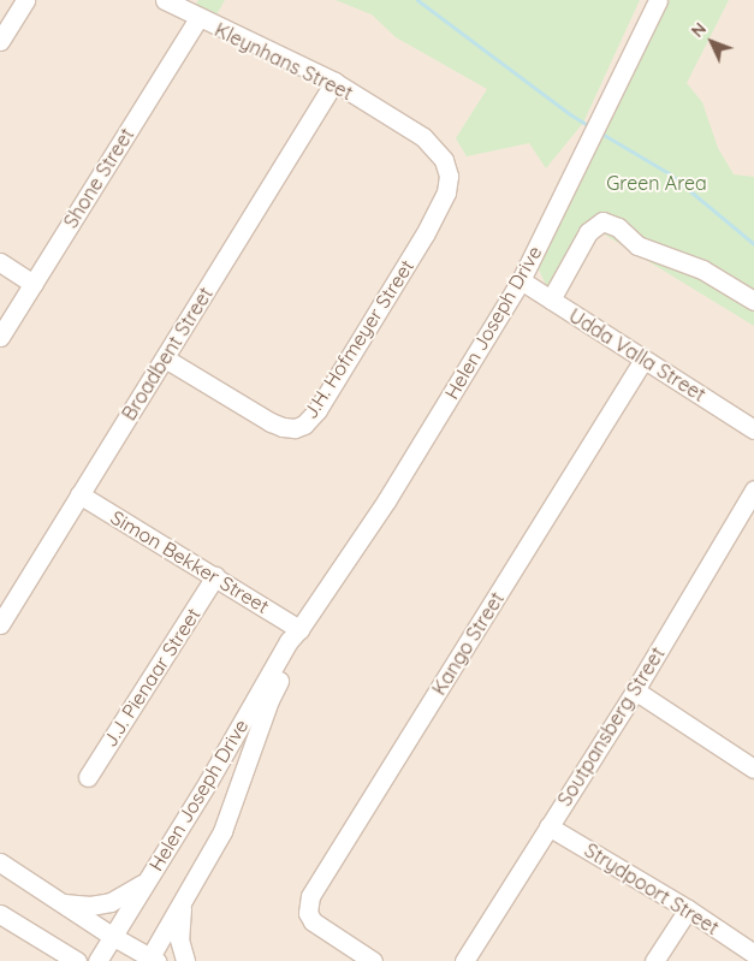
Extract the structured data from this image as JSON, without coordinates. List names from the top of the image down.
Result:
{
  "streets": {
    "street": [
      "Kleynhans Street",
      "Shone Street",
      "Helen Joseph Drive",
      "J.H. Hofmeyer Street",
      "Broadbent Street",
      "Udda Valla Street",
      "Simon Bekker Street",
      "Kango Street",
      "J.J. Pienaar Street",
      "Soutpansberg Street",
      "Strydpoort Street"
    ]
  },
  "crossings": [
    ["Kleynhans Street", "Shone Street"],
    ["Kleynhans Street", "J.H. Hofmeyer Street"],
    ["Kleynhans Street", "Broadbent Street"],
    ["Helen Joseph Drive", "Udda Valla Street"],
    ["Helen Joseph Drive", "Simon Bekker Street"],
    ["J.H. Hofmeyer Street", "Broadbent Street"],
    ["Broadbent Street", "Simon Bekker Street"],
    ["Udda Valla Street", "Kango Street"],
    ["Simon Bekker Street", "J.J. Pienaar Street"],
    ["Soutpansberg Street", "Strydpoort Street"]
  ],
  "parks": ["Green Area"],
  "north": "top left"
}
